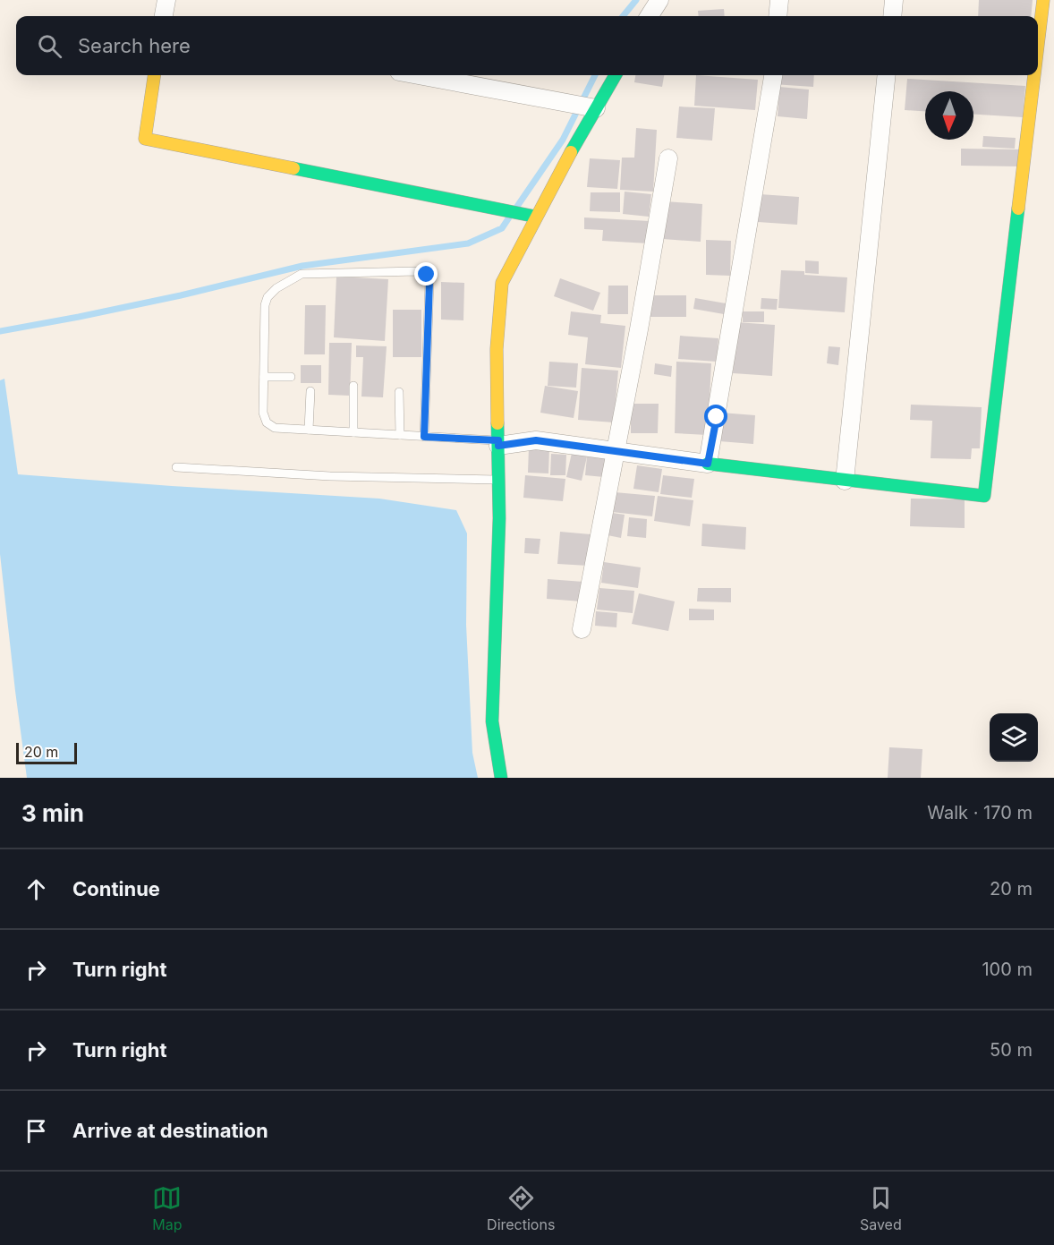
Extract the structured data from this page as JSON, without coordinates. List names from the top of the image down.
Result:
{
  "scale_bar": "20 m",
  "north": "bottom",
  "page": {
    "search": "Search here",
    "scale": "20 m",
    "heading": ["3 min", "Walk · 170 m"],
    "list": [
      ["Continue", "20 m"],
      ["Turn right", "100 m"],
      ["Turn right", "50 m"],
      "Arrive at destination"
    ],
    "nav": ["Map", "Directions", "Saved"]
  }
}
